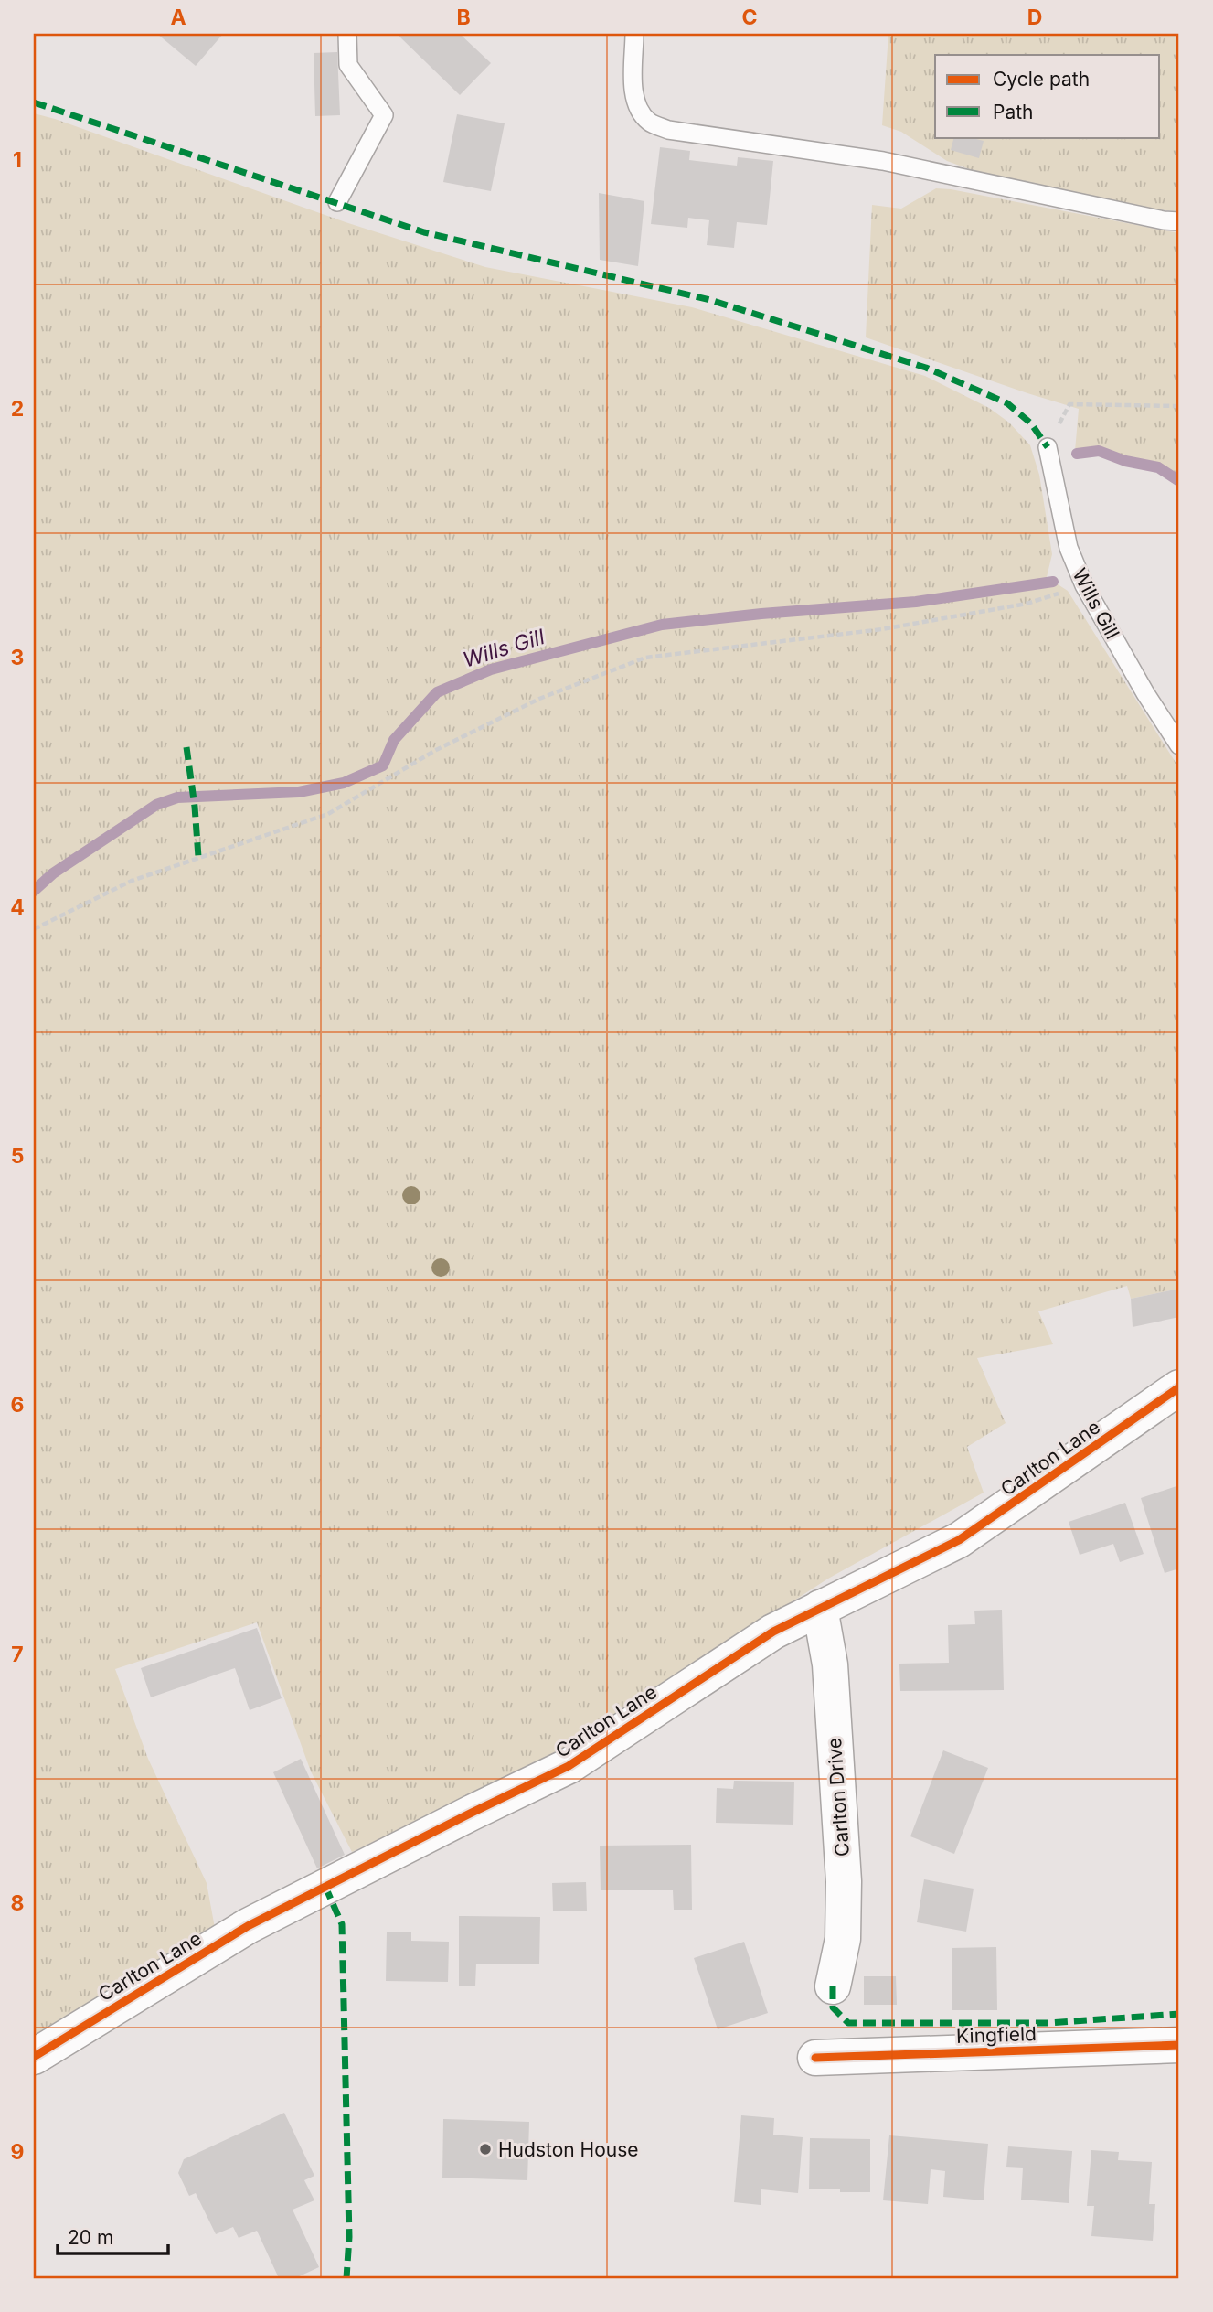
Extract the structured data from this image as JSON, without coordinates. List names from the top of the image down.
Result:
{
  "streets": {
    "street": ["Carlton Lane", "Carlton Drive", "Kingfield"],
    "lane": ["Wills Gill"]
  },
  "crossings": [
    ["Carlton Lane", "Carlton Drive"]
  ],
  "water": ["Wills Gill"],
  "places": ["Hudston House"],
  "legend": ["Cycle path", "Path"],
  "scale_bar": "20 m",
  "grid": {
    "columns": [
      "A",
      "B",
      "C",
      "D"
    ],
    "rows": [
      "1",
      "2",
      "3",
      "4",
      "5",
      "6",
      "7",
      "8",
      "9"
    ]
  }
}
